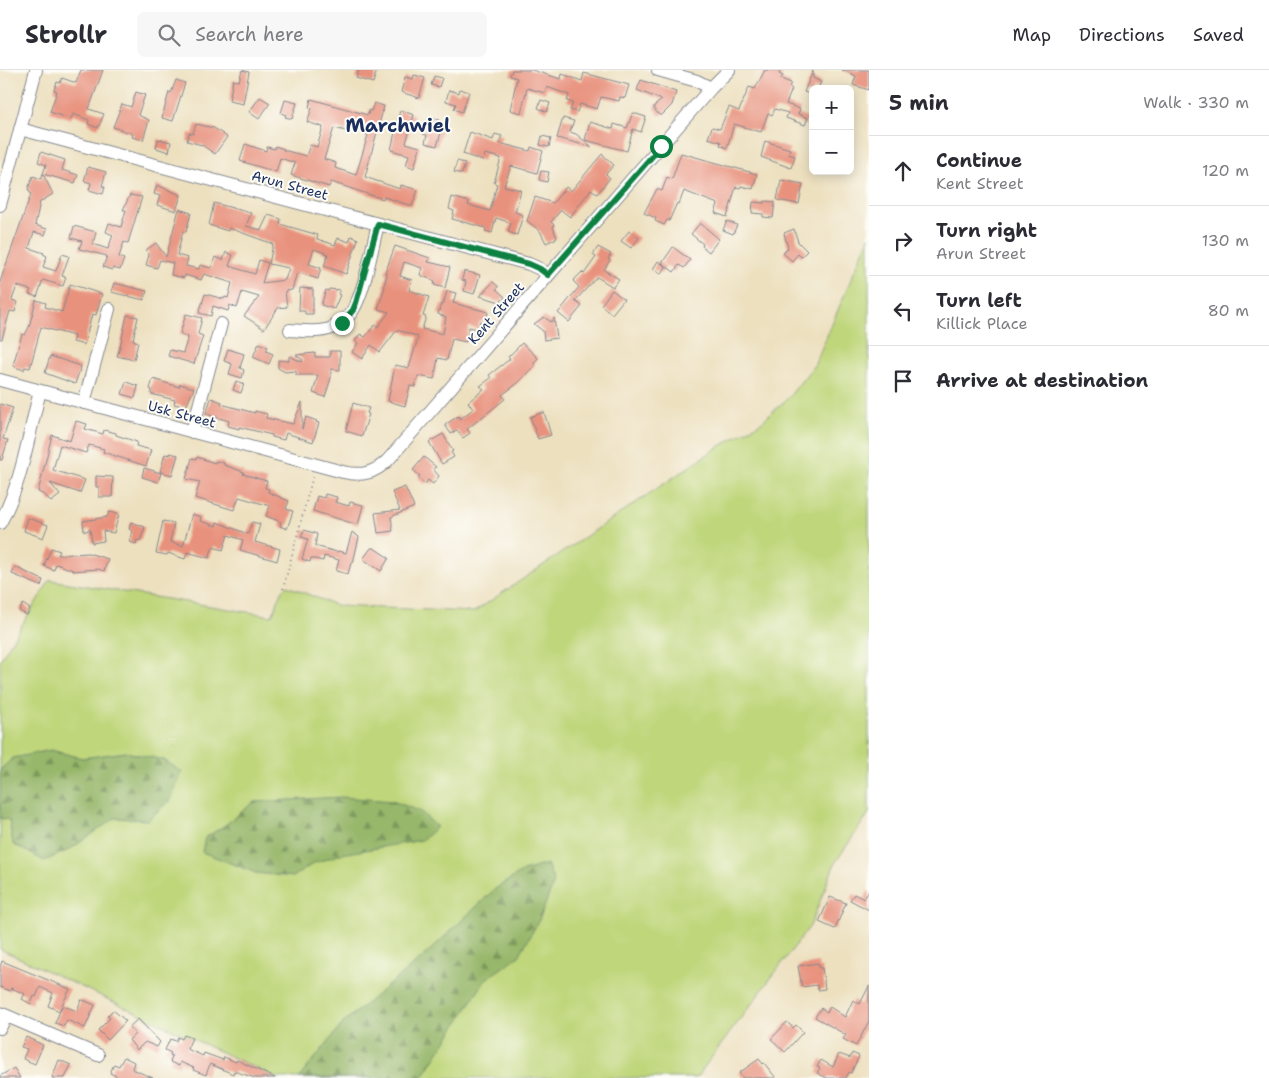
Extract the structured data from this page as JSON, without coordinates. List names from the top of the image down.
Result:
{
  "streets": {
    "street": ["Arun Street", "Kent Street", "Usk Street"]
  },
  "crossings": [
    ["Arun Street", "Kent Street"],
    ["Kent Street", "Usk Street"]
  ],
  "districts": ["Marchwiel"],
  "page": {
    "header": "Strollr",
    "search": "Search here",
    "nav": ["Map", "Directions", "Saved"],
    "heading": ["5 min", "Walk · 330 m"],
    "map_buttons": ["+", "−"],
    "list": [
      ["Continue", "Kent Street", "120 m"],
      ["Turn right", "Arun Street", "130 m"],
      ["Turn left", "Killick Place", "80 m"],
      "Arrive at destination"
    ]
  }
}
